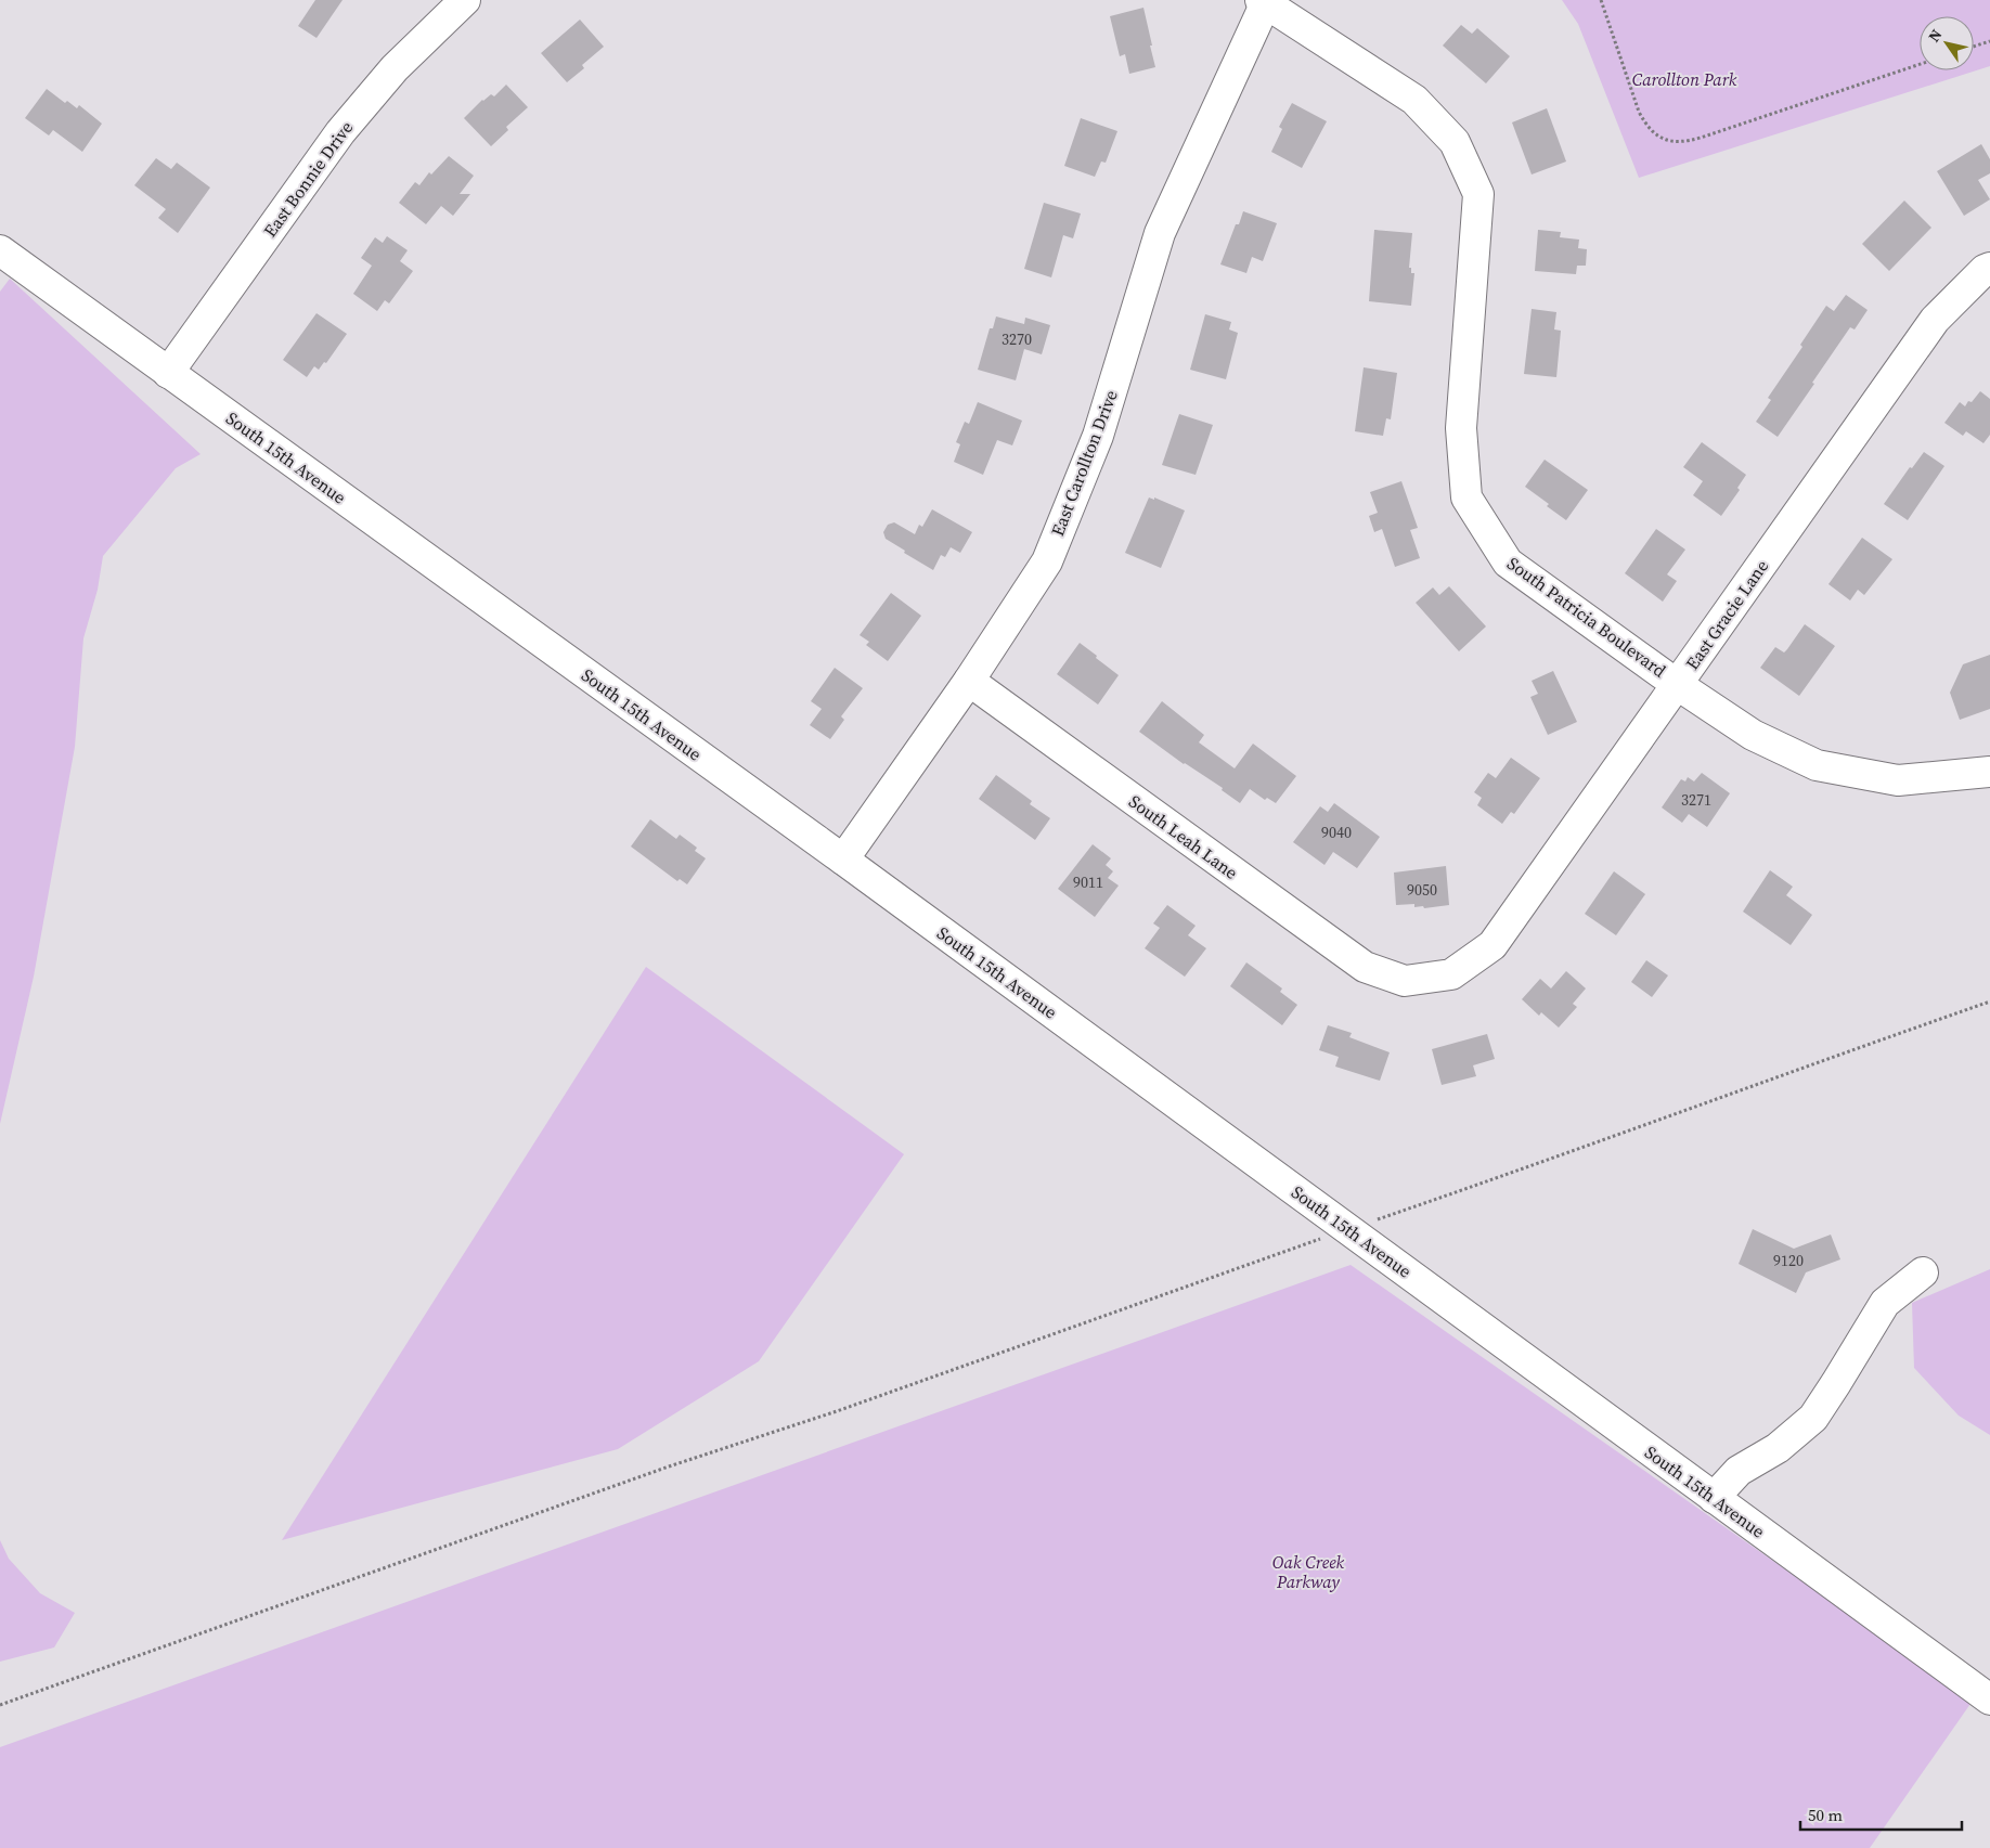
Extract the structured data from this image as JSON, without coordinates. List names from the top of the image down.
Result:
{
  "streets": {
    "street": [
      "East Bonnie Drive",
      "South 15th Avenue",
      "East Carollton Drive",
      "East Gracie Lane",
      "South Patricia Boulevard",
      "South Leah Lane"
    ]
  },
  "crossings": [
    ["East Bonnie Drive", "South 15th Avenue"],
    ["South 15th Avenue", "East Carollton Drive"],
    ["East Carollton Drive", "South Patricia Boulevard"],
    ["East Carollton Drive", "South Leah Lane"],
    ["East Gracie Lane", "South Patricia Boulevard"],
    ["East Gracie Lane", "South Leah Lane"]
  ],
  "parks": ["Carollton Park", "Oak Creek Parkway"],
  "house_numbers": [
    "3270",
    "3271",
    "9040",
    "9011",
    "9050",
    "9120"
  ],
  "scale_bar": "50 m",
  "north": "top left"
}
